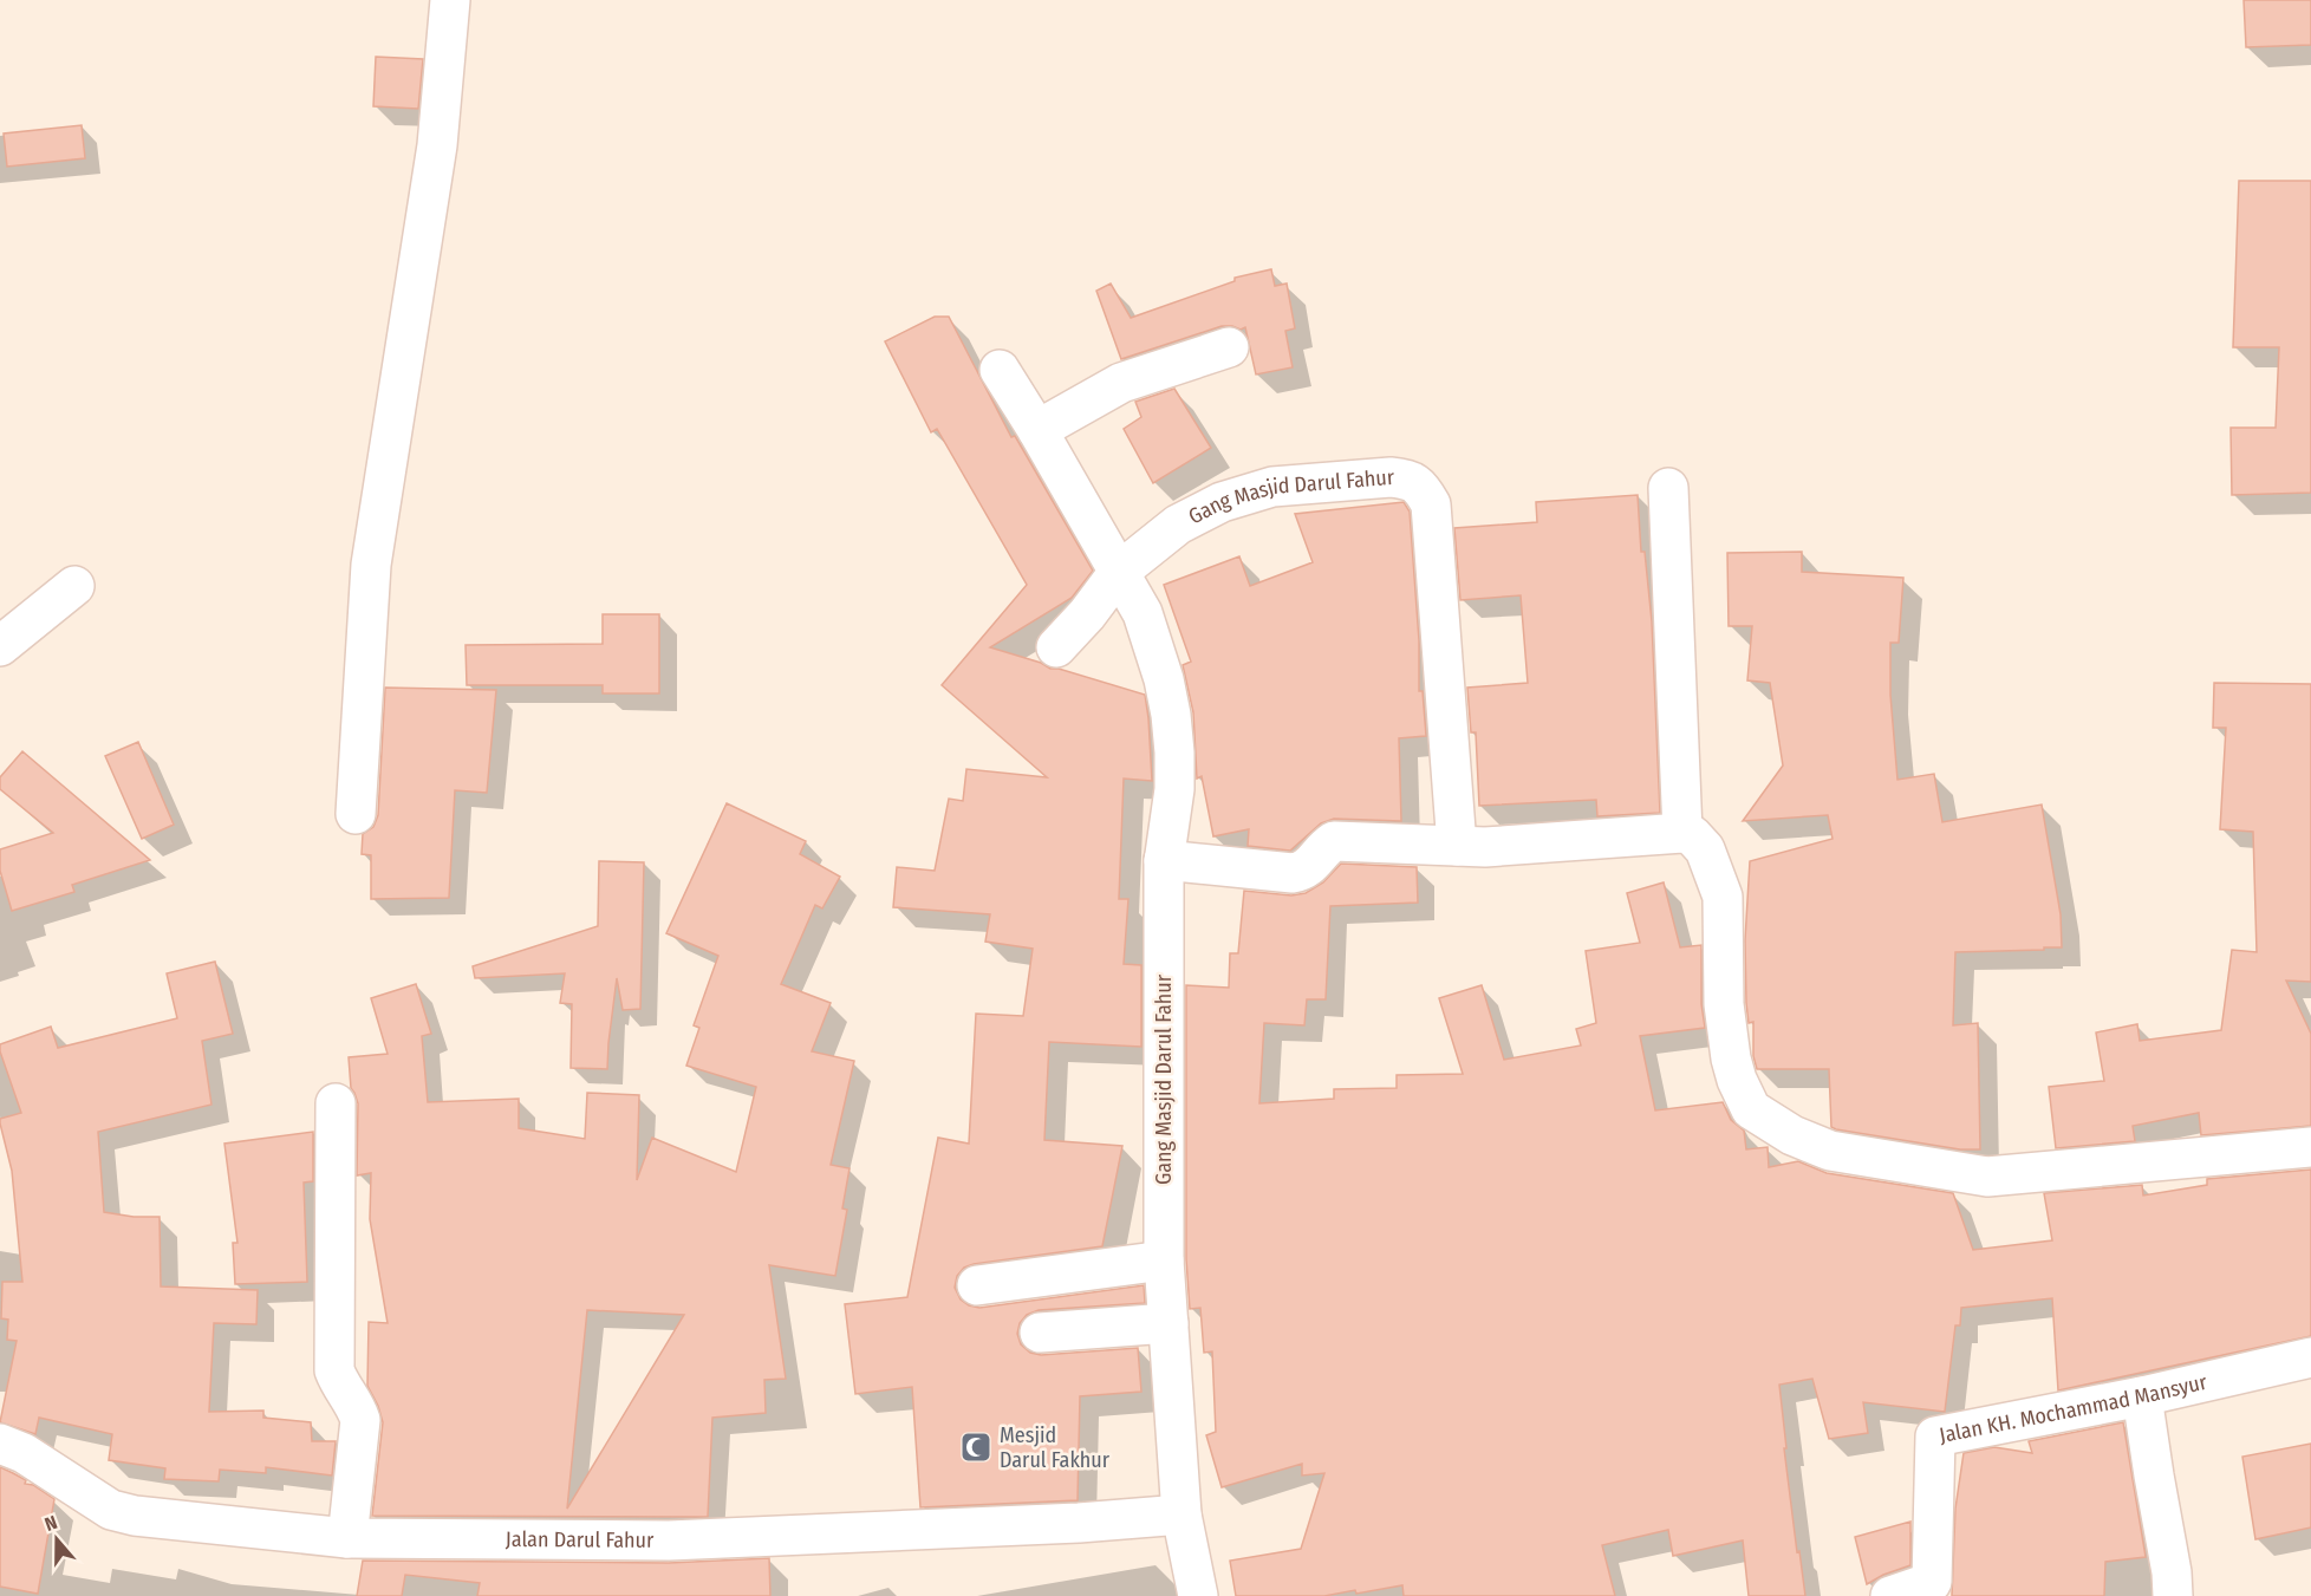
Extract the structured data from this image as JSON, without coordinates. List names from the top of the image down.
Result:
{
  "streets": {
    "street": ["Gang Masjid Darul Fahur", "Jalan KH. Mochammad Mansyur", "Jalan Darul Fahur"]
  },
  "crossings": [
    ["Gang Masjid Darul Fahur", "Jalan Darul Fahur"]
  ],
  "places": {
    "mosque": ["Mesjid Darul Fakhur"]
  },
  "north": "top"
}
